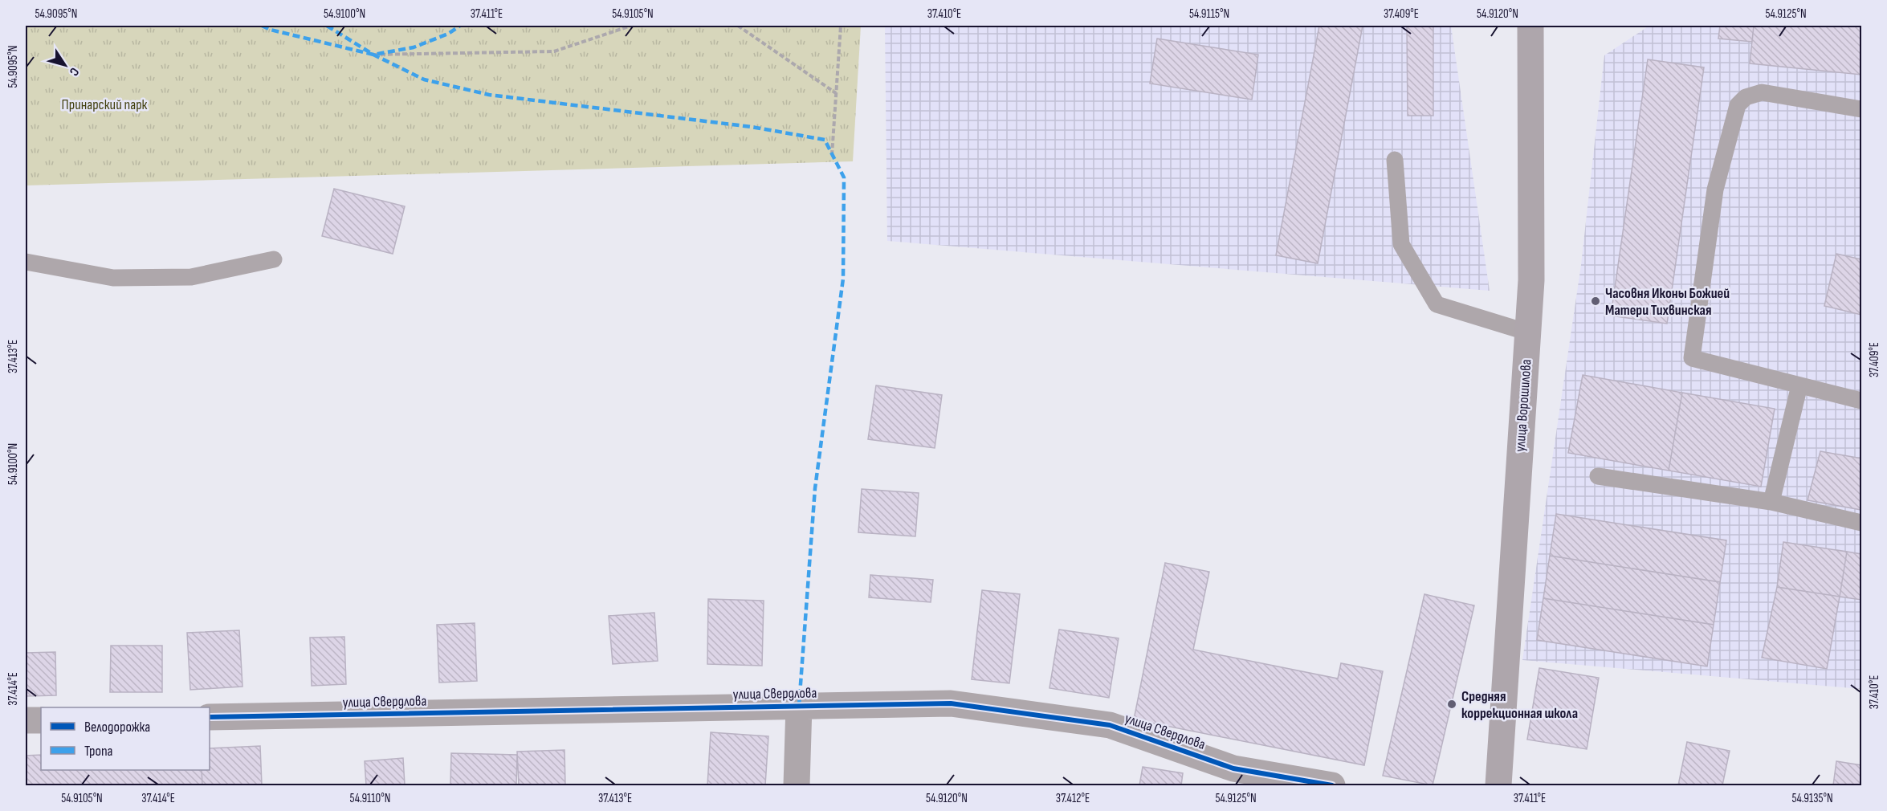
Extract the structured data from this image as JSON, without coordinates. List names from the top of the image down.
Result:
{
  "streets": {
    "main road": ["улица Ворошилова"],
    "street": ["улица Свердлова"]
  },
  "parks": ["Принарский парк"],
  "places": ["Часовня Иконы Божией Матери Тихвинская", "Средняя коррекционная школа"],
  "legend": ["Велодорожка", "Тропа"],
  "north": "bottom right",
  "coordinates": [
    "54.9095°N",
    "54.9100°N",
    "37.411°E",
    "54.9105°N",
    "37.410°E",
    "54.9115°N",
    "37.409°E",
    "54.9120°N",
    "54.9125°N",
    "37.413°E",
    "37.414°E",
    "54.9110°N",
    "37.412°E",
    "54.9135°N"
  ]
}
